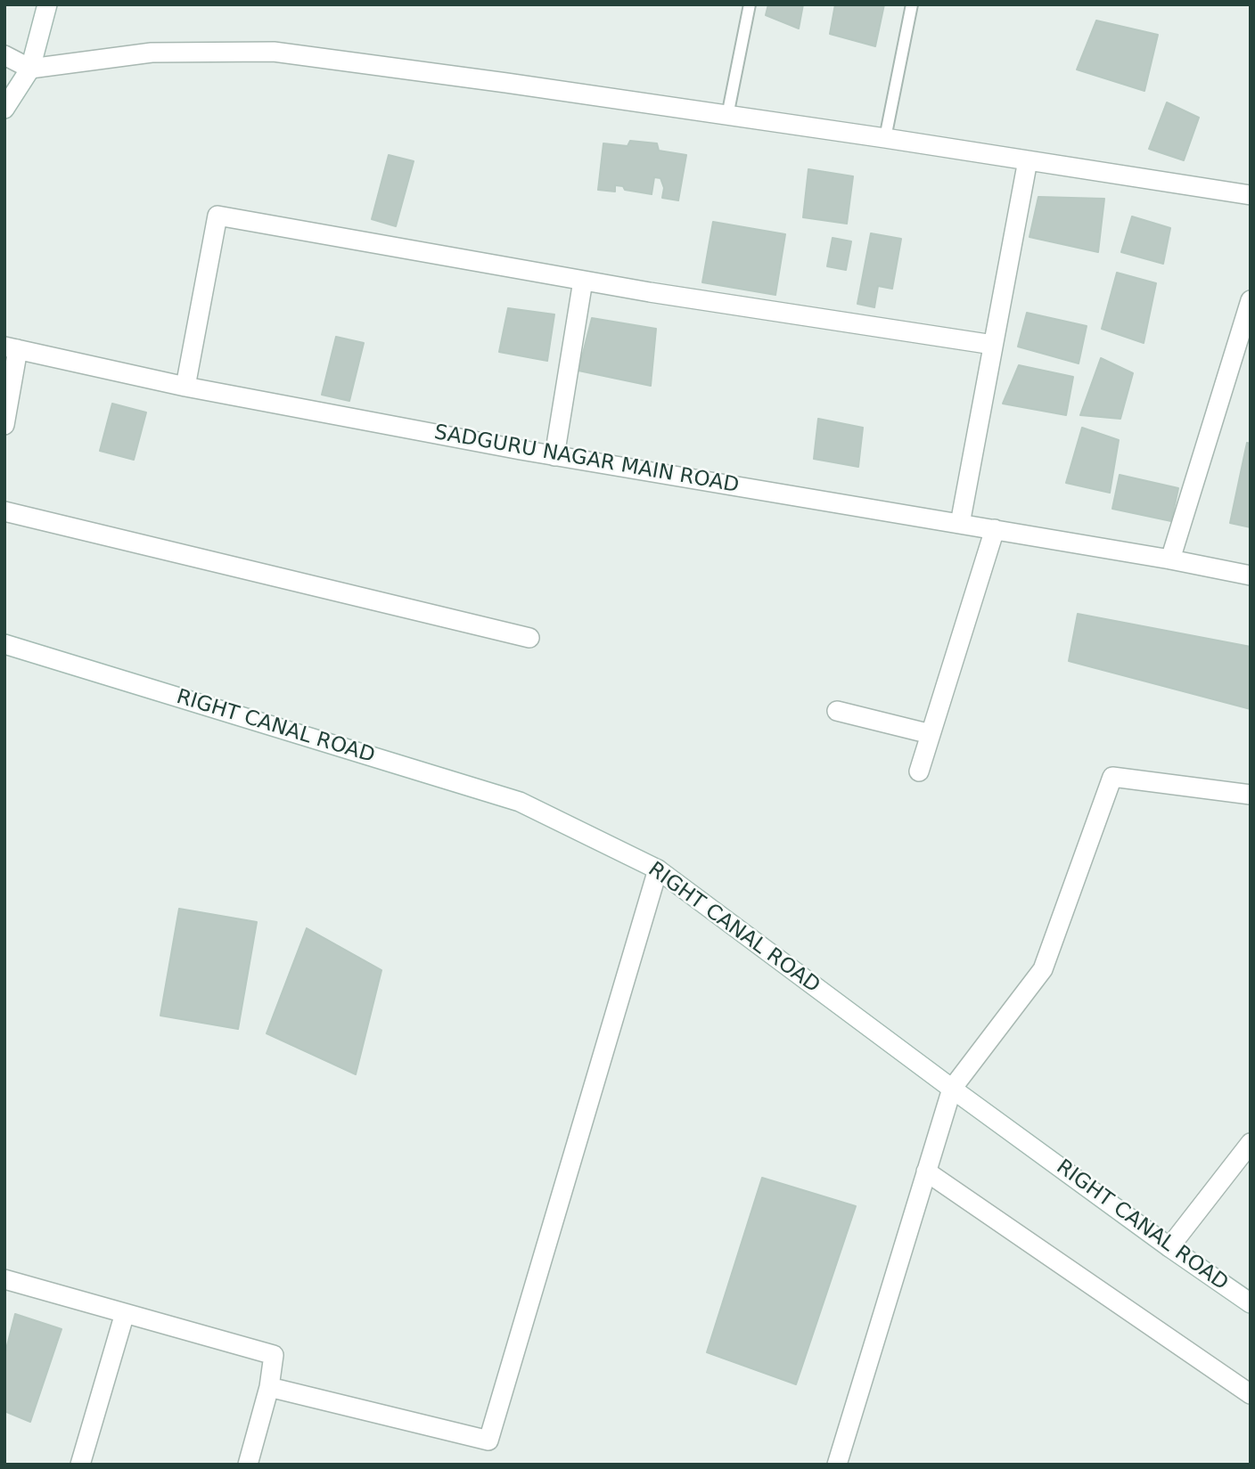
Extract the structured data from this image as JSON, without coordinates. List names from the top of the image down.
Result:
{
  "streets": {
    "street": ["SADGURU NAGAR MAIN ROAD", "RIGHT CANAL ROAD"]
  }
}
